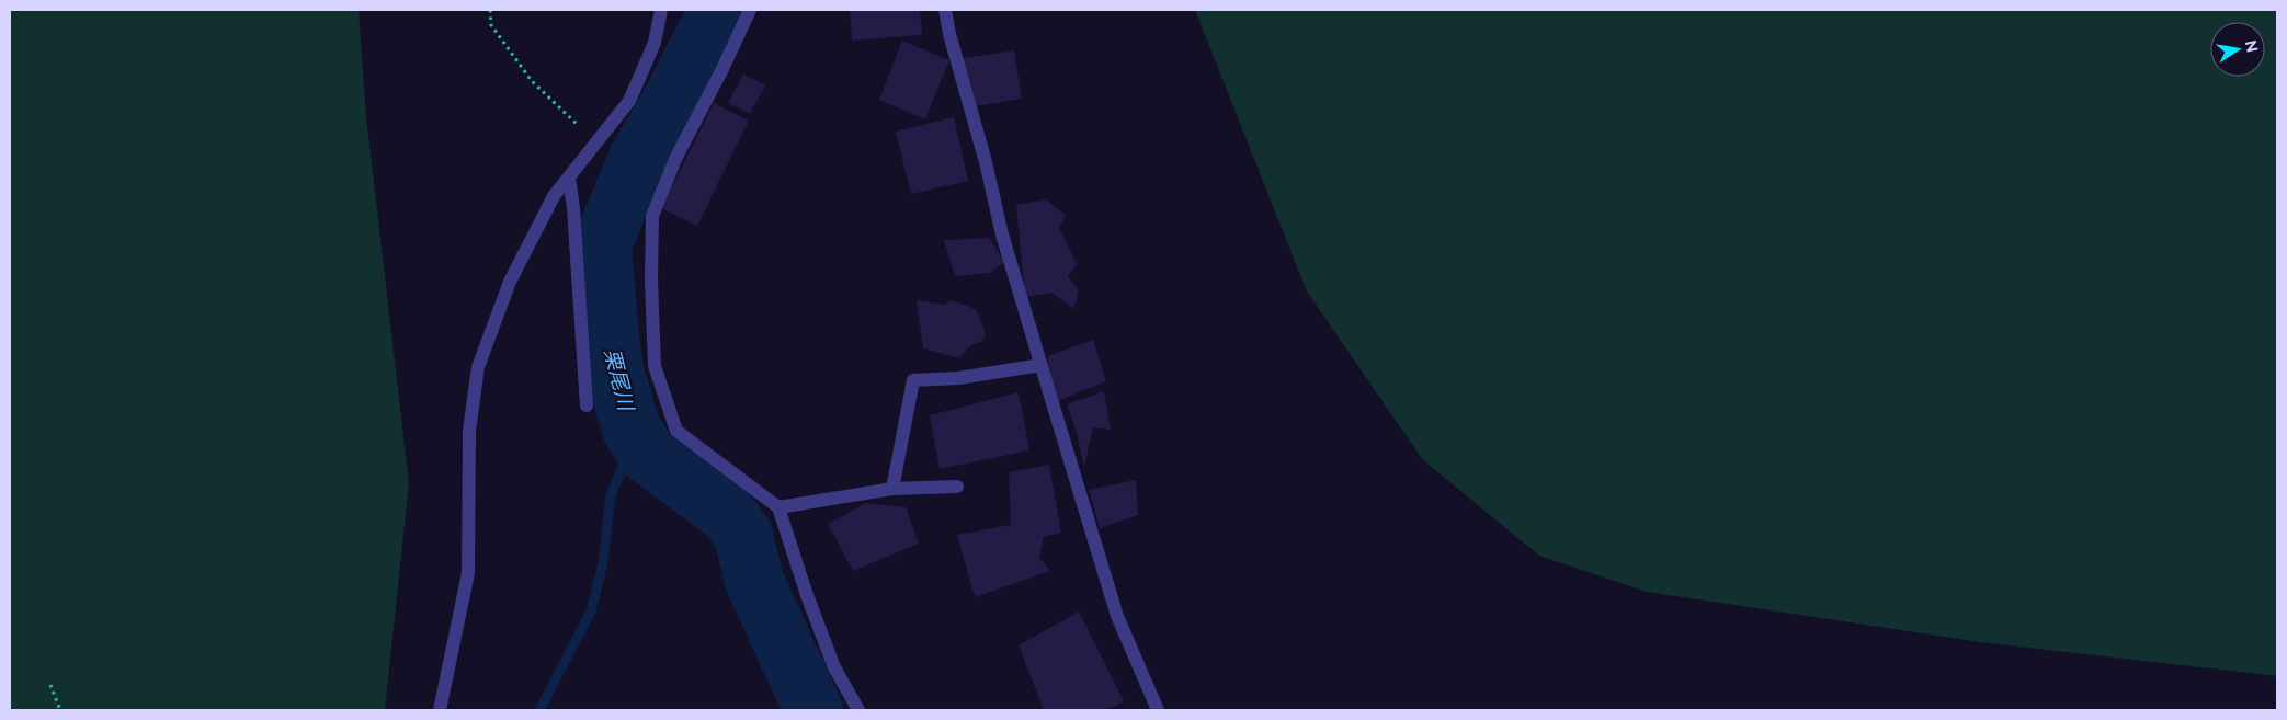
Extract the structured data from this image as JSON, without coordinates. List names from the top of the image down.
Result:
{
  "water": ["栗尾川"],
  "north": "right"
}
